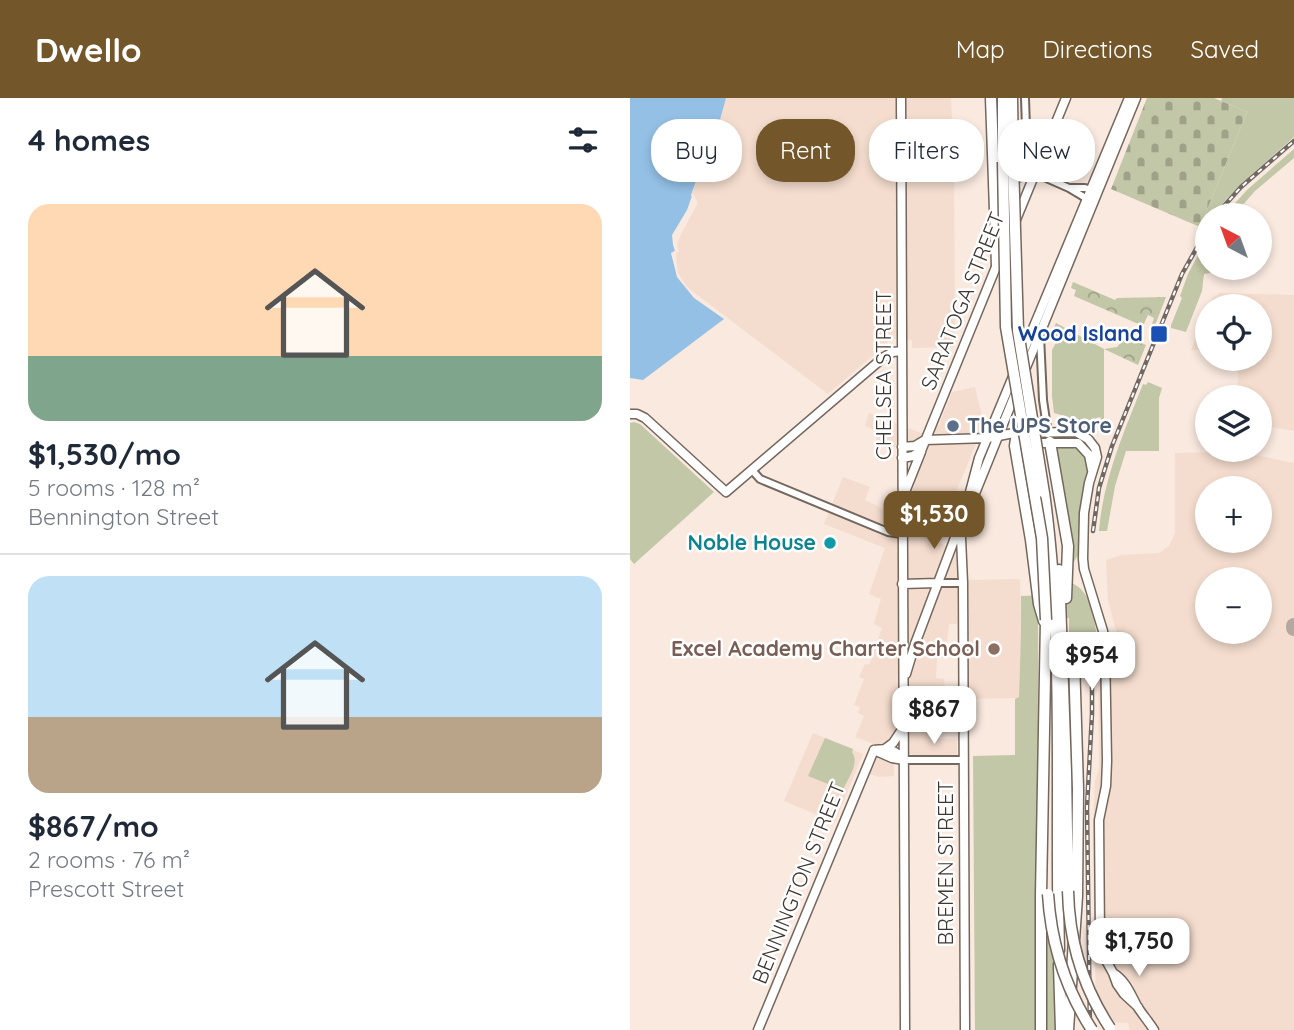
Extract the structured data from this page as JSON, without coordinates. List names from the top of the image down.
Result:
{
  "streets": {
    "main road": [
      "SARATOGA STREET",
      "CHELSEA STREET",
      "BREMEN STREET",
      "BENNINGTON STREET"
    ]
  },
  "crossings": [
    ["SARATOGA STREET", "CHELSEA STREET"]
  ],
  "places": {
    "transit": ["Wood Island"],
    "other": ["The UPS Store", "Noble House", "Excel Academy Charter School"]
  },
  "north": "top left",
  "page": {
    "header": "Dwello",
    "nav": ["Map", "Directions", "Saved"],
    "heading": "4 homes",
    "chip": [
      "Buy",
      "Rent",
      "Filters",
      "New"
    ],
    "list": [
      {
        "name": "$1,530/mo",
        "note": "5 rooms · 128 m² · Bennington Street"
      },
      {
        "name": "$867/mo",
        "note": "2 rooms · 76 m² · Prescott Street"
      }
    ],
    "map_buttons": ["+", "−"],
    "price": [
      "$1,530",
      "$954",
      "$867",
      "$1,750"
    ]
  }
}
